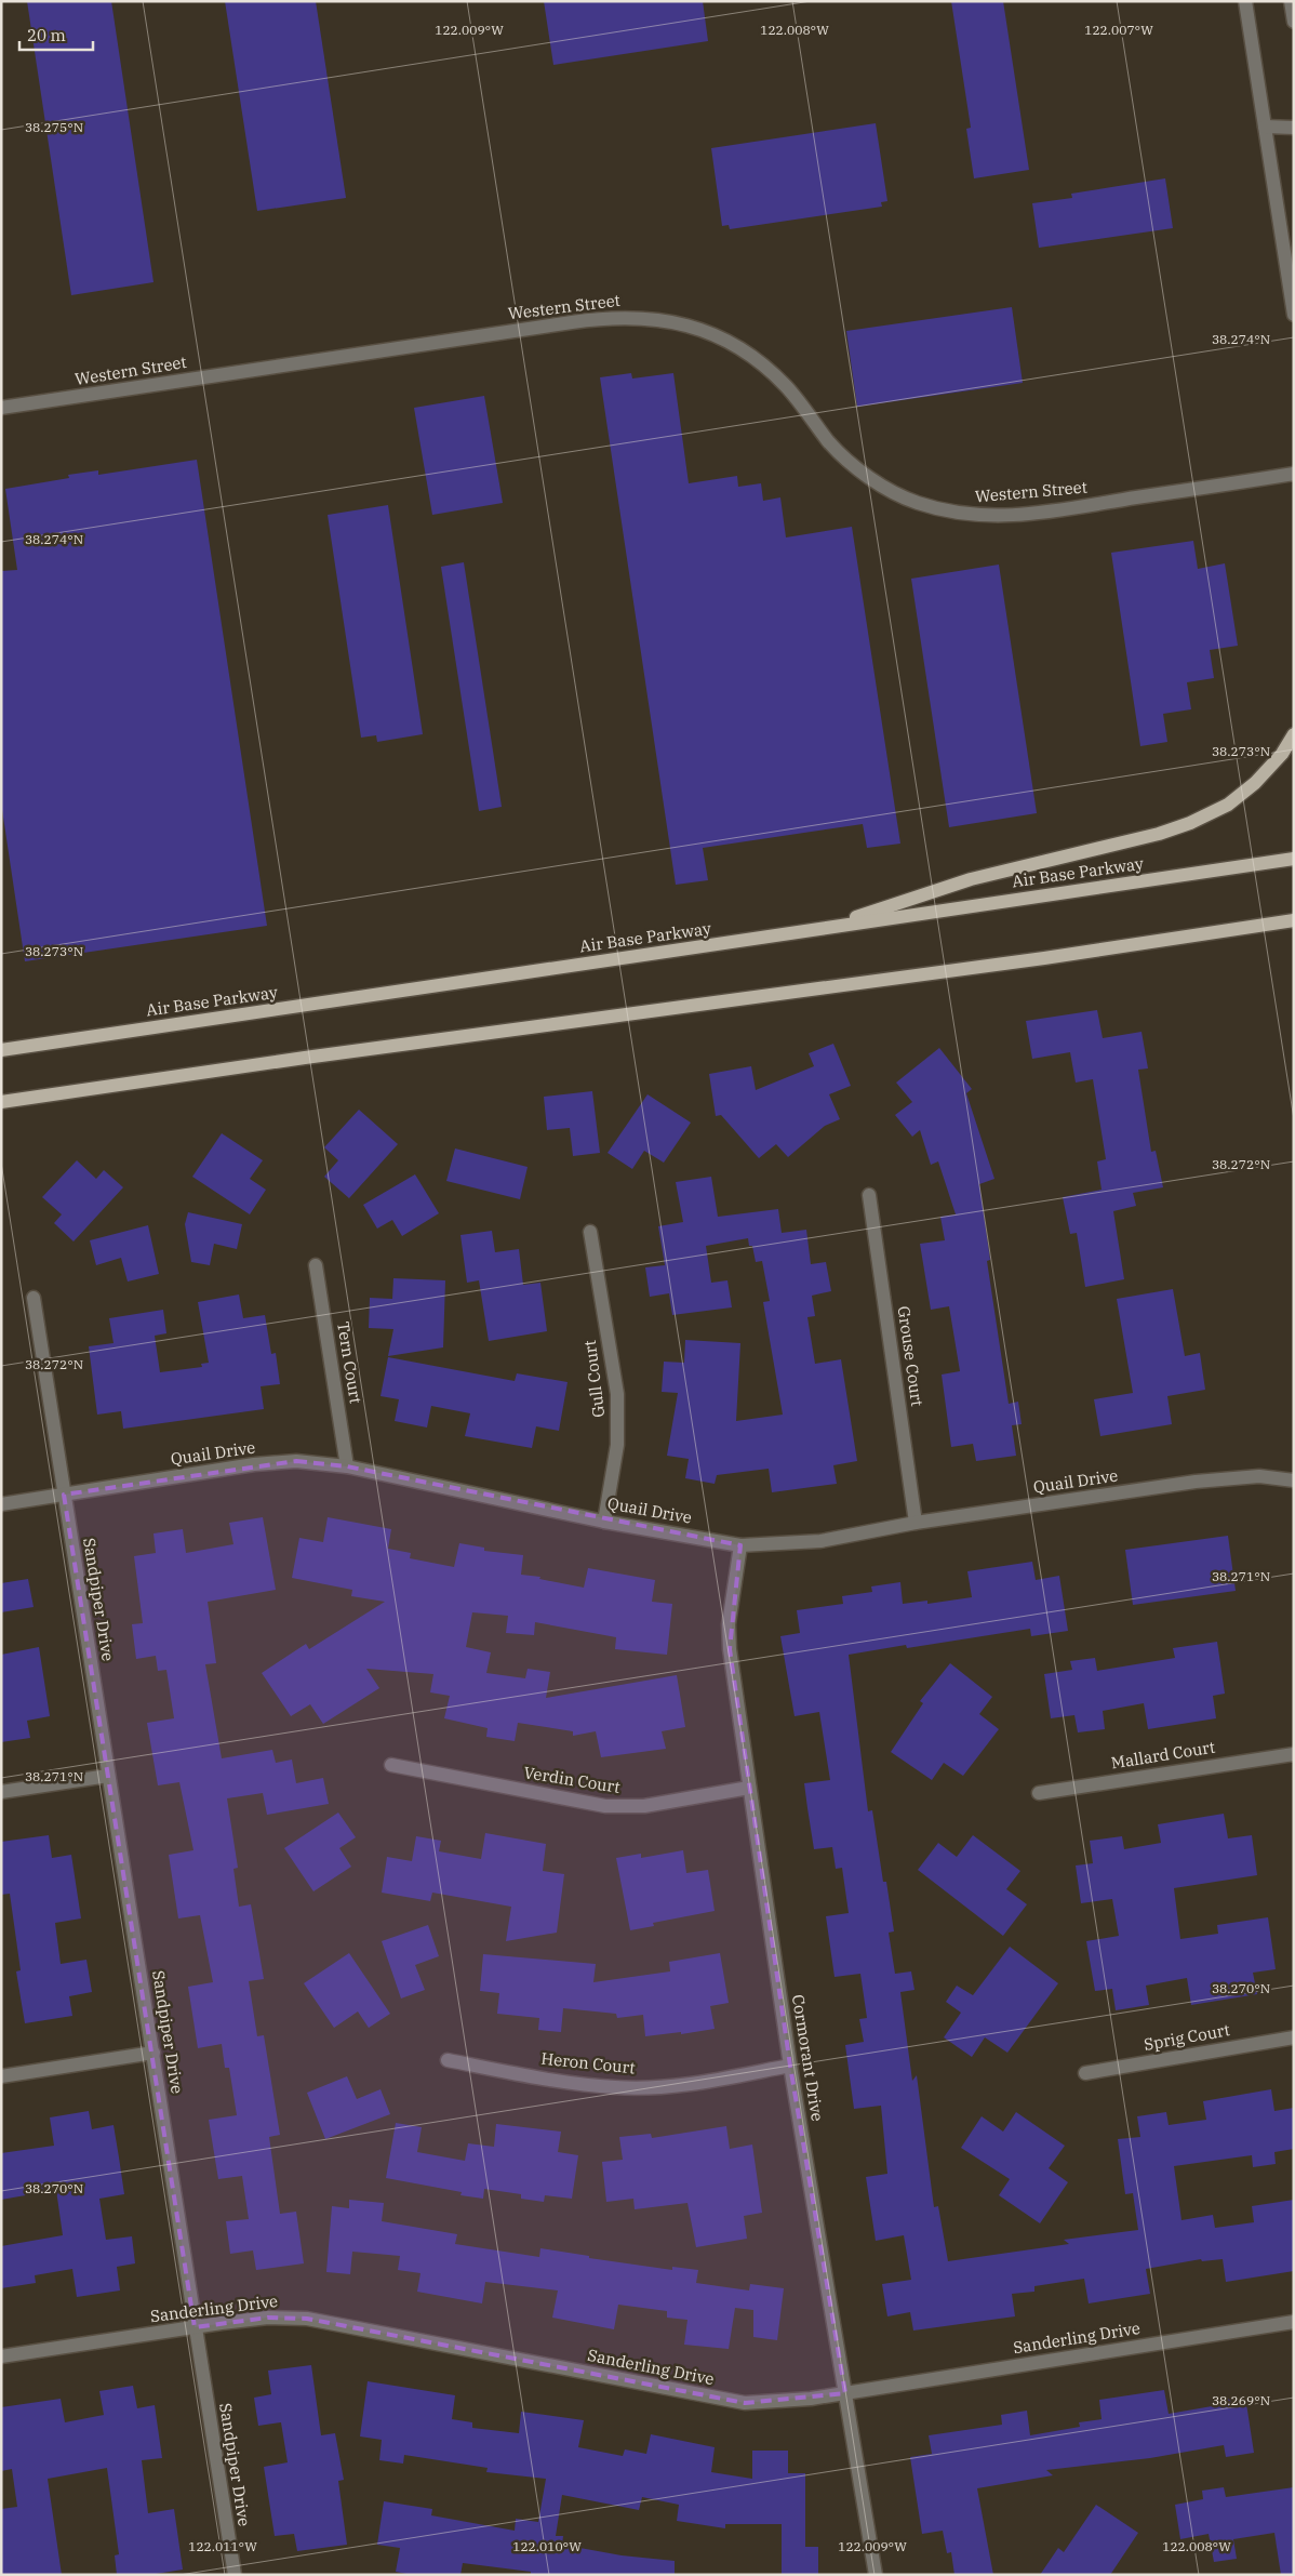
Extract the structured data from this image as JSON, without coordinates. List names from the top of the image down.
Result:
{
  "streets": {
    "main road": ["Air Base Parkway"],
    "street": [
      "Western Street",
      "Grouse Court",
      "Tern Court",
      "Gull Court",
      "Quail Drive",
      "Sandpiper Drive",
      "Mallard Court",
      "Verdin Court",
      "Sprig Court",
      "Cormorant Drive",
      "Heron Court",
      "Sanderling Drive"
    ]
  },
  "crossings": [
    ["Grouse Court", "Quail Drive"],
    ["Tern Court", "Quail Drive"],
    ["Gull Court", "Quail Drive"],
    ["Quail Drive", "Sandpiper Drive"],
    ["Quail Drive", "Cormorant Drive"],
    ["Sandpiper Drive", "Sanderling Drive"],
    ["Verdin Court", "Cormorant Drive"],
    ["Cormorant Drive", "Heron Court"],
    ["Cormorant Drive", "Sanderling Drive"]
  ],
  "scale_bar": "20 m",
  "coordinates": [
    "122.009°W",
    "122.008°W",
    "122.007°W",
    "38.275°N",
    "38.274°N",
    "38.273°N",
    "38.272°N",
    "38.271°N",
    "38.270°N",
    "38.269°N",
    "122.011°W",
    "122.010°W"
  ]
}
